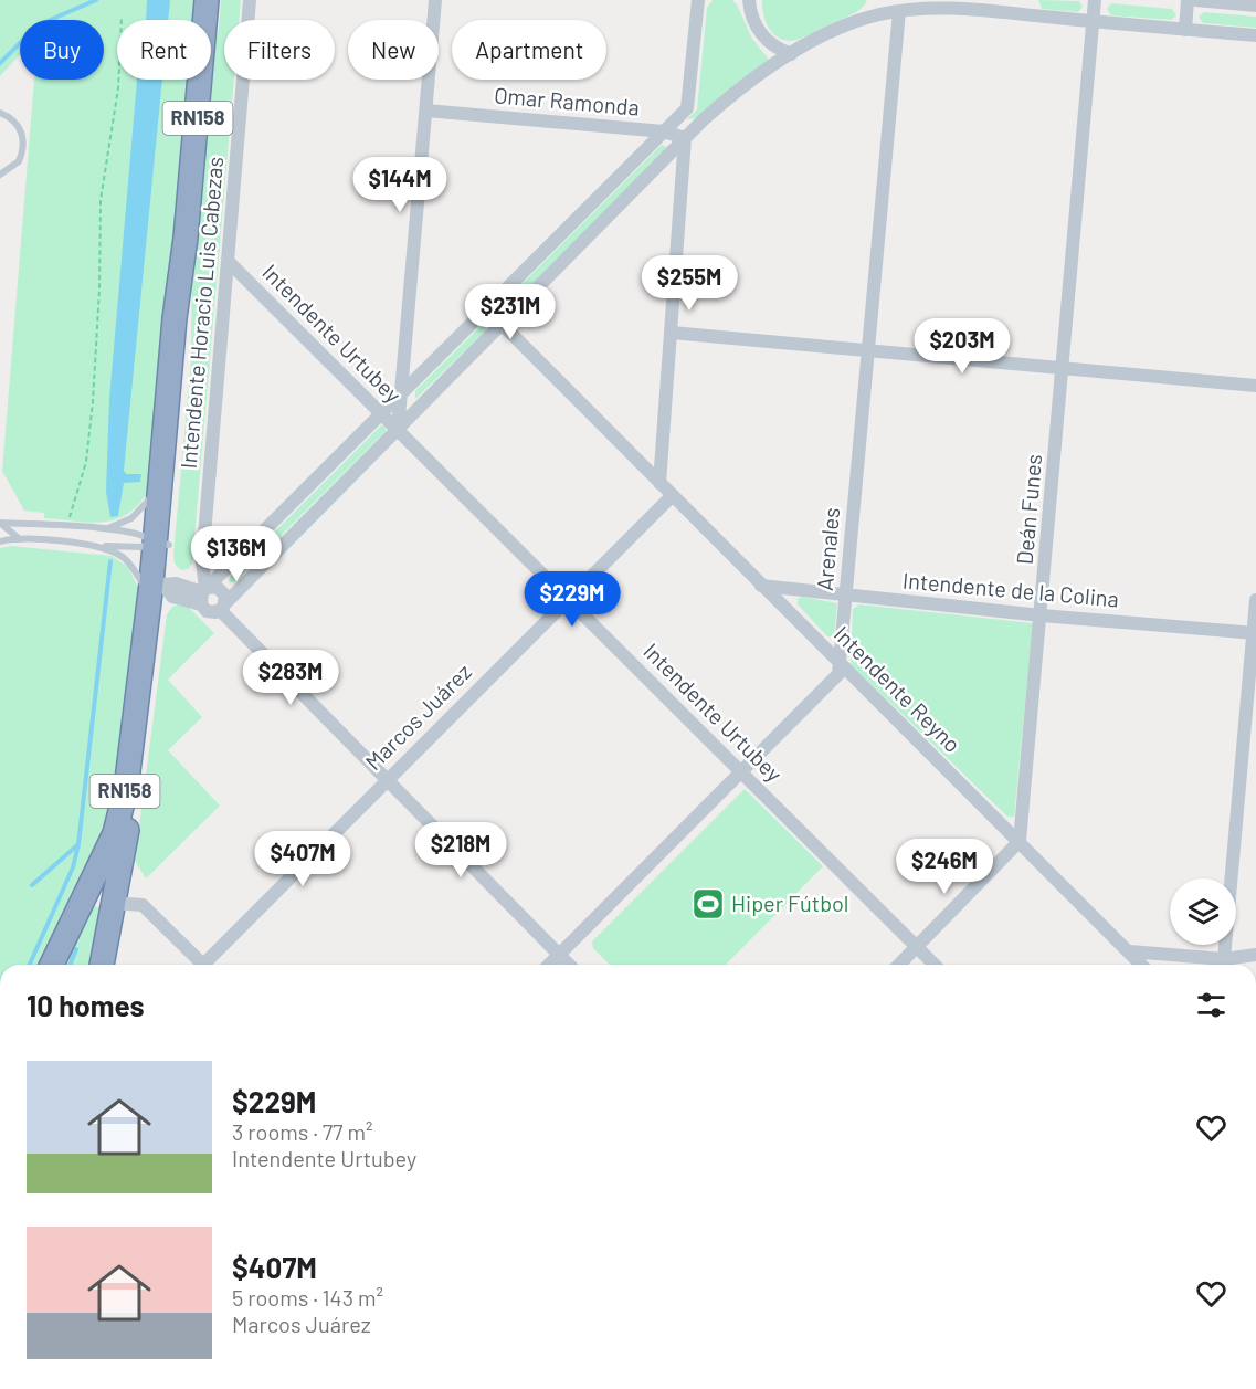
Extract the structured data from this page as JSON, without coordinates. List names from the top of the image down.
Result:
{
  "streets": {
    "highway": ["RN158"],
    "street": [
      "Omar Ramonda",
      "Intendente Horacio Luis Cabezas",
      "Intendente Urtubey",
      "Deán Funes",
      "Arenales",
      "Intendente de la Colina",
      "Intendente Reyno",
      "Marcos Juárez"
    ]
  },
  "crossings": [
    ["Intendente Horacio Luis Cabezas", "Intendente Urtubey"],
    ["Intendente Urtubey", "Arenales"],
    ["Intendente Urtubey", "Marcos Juárez"],
    ["Deán Funes", "Intendente de la Colina"],
    ["Deán Funes", "Intendente Reyno"],
    ["Arenales", "Intendente de la Colina"],
    ["Arenales", "Intendente Reyno"],
    ["Intendente de la Colina", "Intendente Reyno"],
    ["Intendente Reyno", "Marcos Juárez"]
  ],
  "places": {
    "sports": ["Hiper Fútbol"]
  },
  "page": {
    "chip": [
      "Buy",
      "Rent",
      "Filters",
      "New",
      "Apartment"
    ],
    "price": [
      "$144M",
      "$255M",
      "$231M",
      "$203M",
      "$136M",
      "$229M",
      "$283M",
      "$218M",
      "$407M",
      "$246M"
    ],
    "heading": "10 homes",
    "list": [
      {
        "name": "$229M",
        "note": "3 rooms · 77 m² · Intendente Urtubey"
      },
      {
        "name": "$407M",
        "note": "5 rooms · 143 m² · Marcos Juárez"
      }
    ]
  }
}
